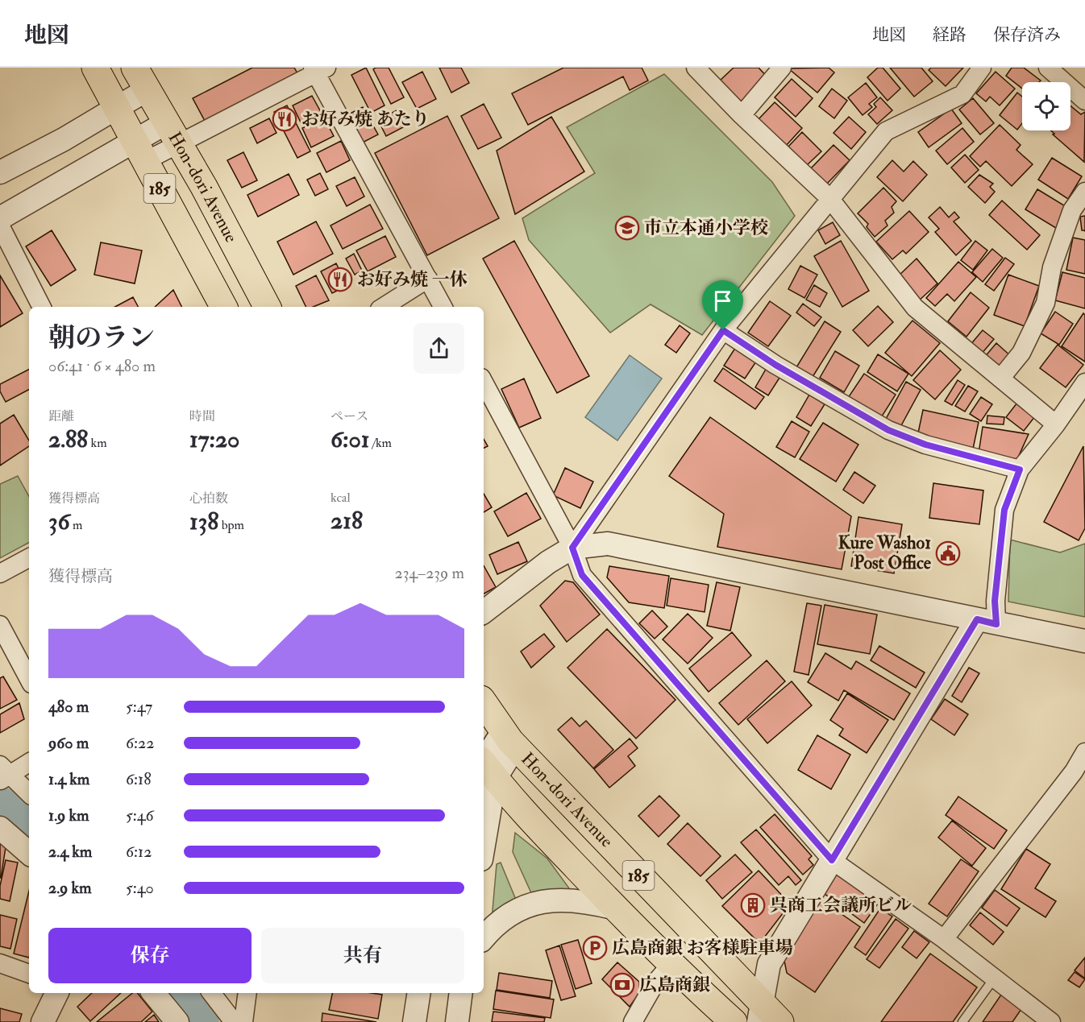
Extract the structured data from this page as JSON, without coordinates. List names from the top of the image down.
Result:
{
  "streets": {
    "highway": ["Hon-dori Avenue", "185"]
  },
  "places": {
    "restaurant": ["お好み焼 あたり", "お好み焼 一休"],
    "school or university": ["市立本通小学校"],
    "public building": ["Kure Washo1 Post Office"],
    "building": ["呉商工会議所ビル"],
    "parking": ["広島商銀 お客様駐車場"],
    "bank": ["広島商銀"]
  },
  "page": {
    "header": "地図",
    "nav": ["地図", "経路", "保存済み"],
    "heading": ["朝のラン", "06:41 · 6 × 480 m"],
    "stats": [
      ["距離", "2.88 km"],
      ["時間", "17:20"],
      ["ペース", "6:01 /km"],
      ["獲得標高", "36 m"],
      ["心拍数", "138 bpm"],
      ["kcal", "218"]
    ],
    "chart": ["獲得標高", "234–239 m"],
    "list": [
      {
        "name": "480 m",
        "note": "5:47"
      },
      {
        "name": "960 m",
        "note": "6:22"
      },
      {
        "name": "1.4 km",
        "note": "6:18"
      },
      {
        "name": "1.9 km",
        "note": "5:46"
      },
      {
        "name": "2.4 km",
        "note": "6:12"
      },
      {
        "name": "2.9 km",
        "note": "5:40"
      }
    ],
    "buttons": ["保存", "共有"]
  }
}
